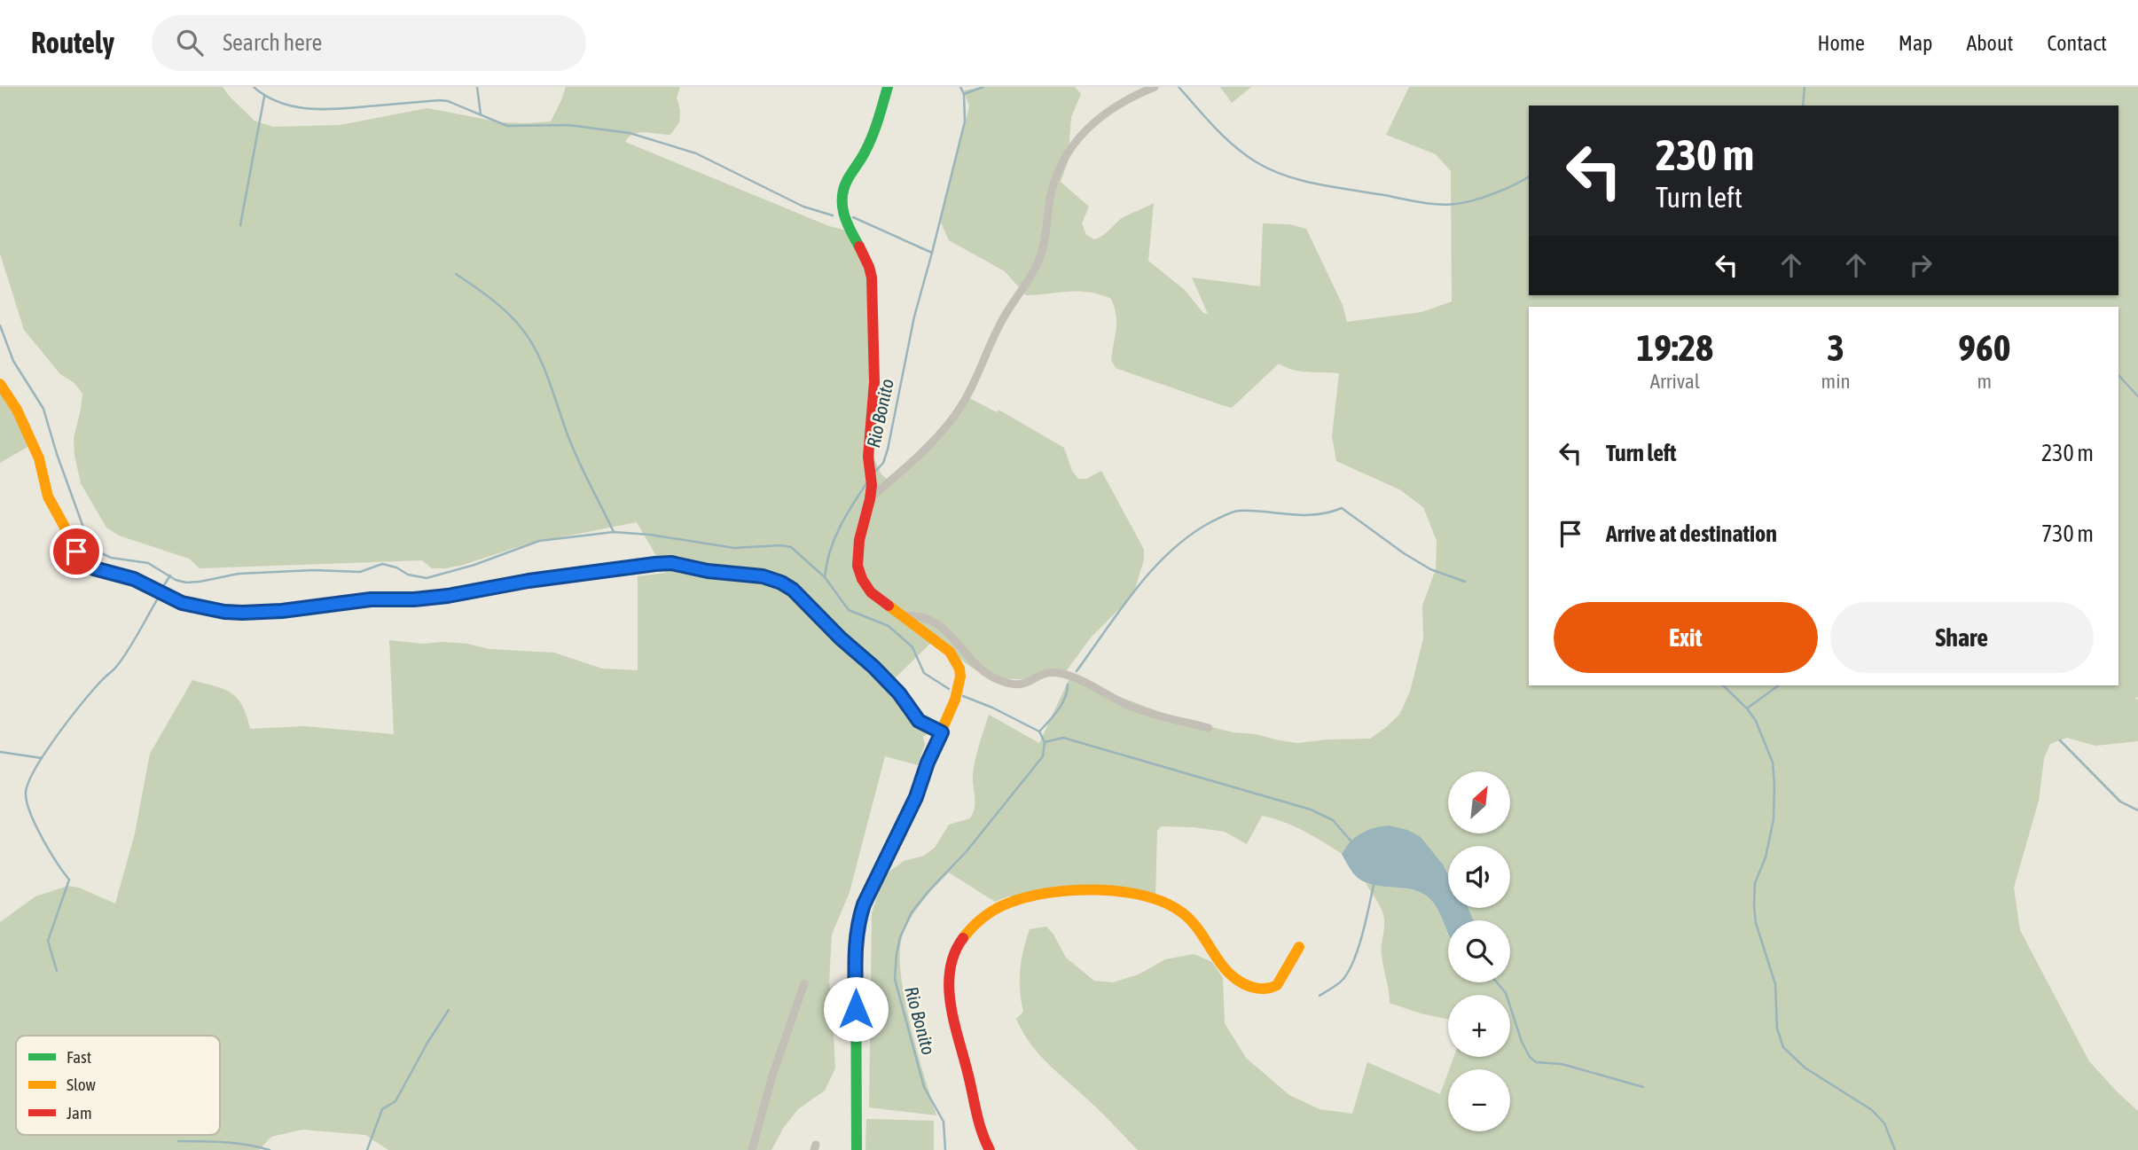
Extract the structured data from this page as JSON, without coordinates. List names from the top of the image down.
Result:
{
  "water": ["Rio Bonito"],
  "legend": ["Fast", "Slow", "Jam"],
  "north": "top right",
  "page": {
    "header": "Routely",
    "search": "Search here",
    "nav": [
      "Home",
      "Map",
      "About",
      "Contact"
    ],
    "turn": ["230 m", "Turn left"],
    "eta": [
      "19:28",
      "Arrival",
      "3",
      "min",
      "960",
      "m"
    ],
    "list": [
      {
        "name": "Turn left",
        "value": "230 m"
      },
      {
        "name": "Arrive at destination",
        "value": "730 m"
      }
    ],
    "buttons": ["Exit", "Share"],
    "map_buttons": ["+", "−"]
  }
}
